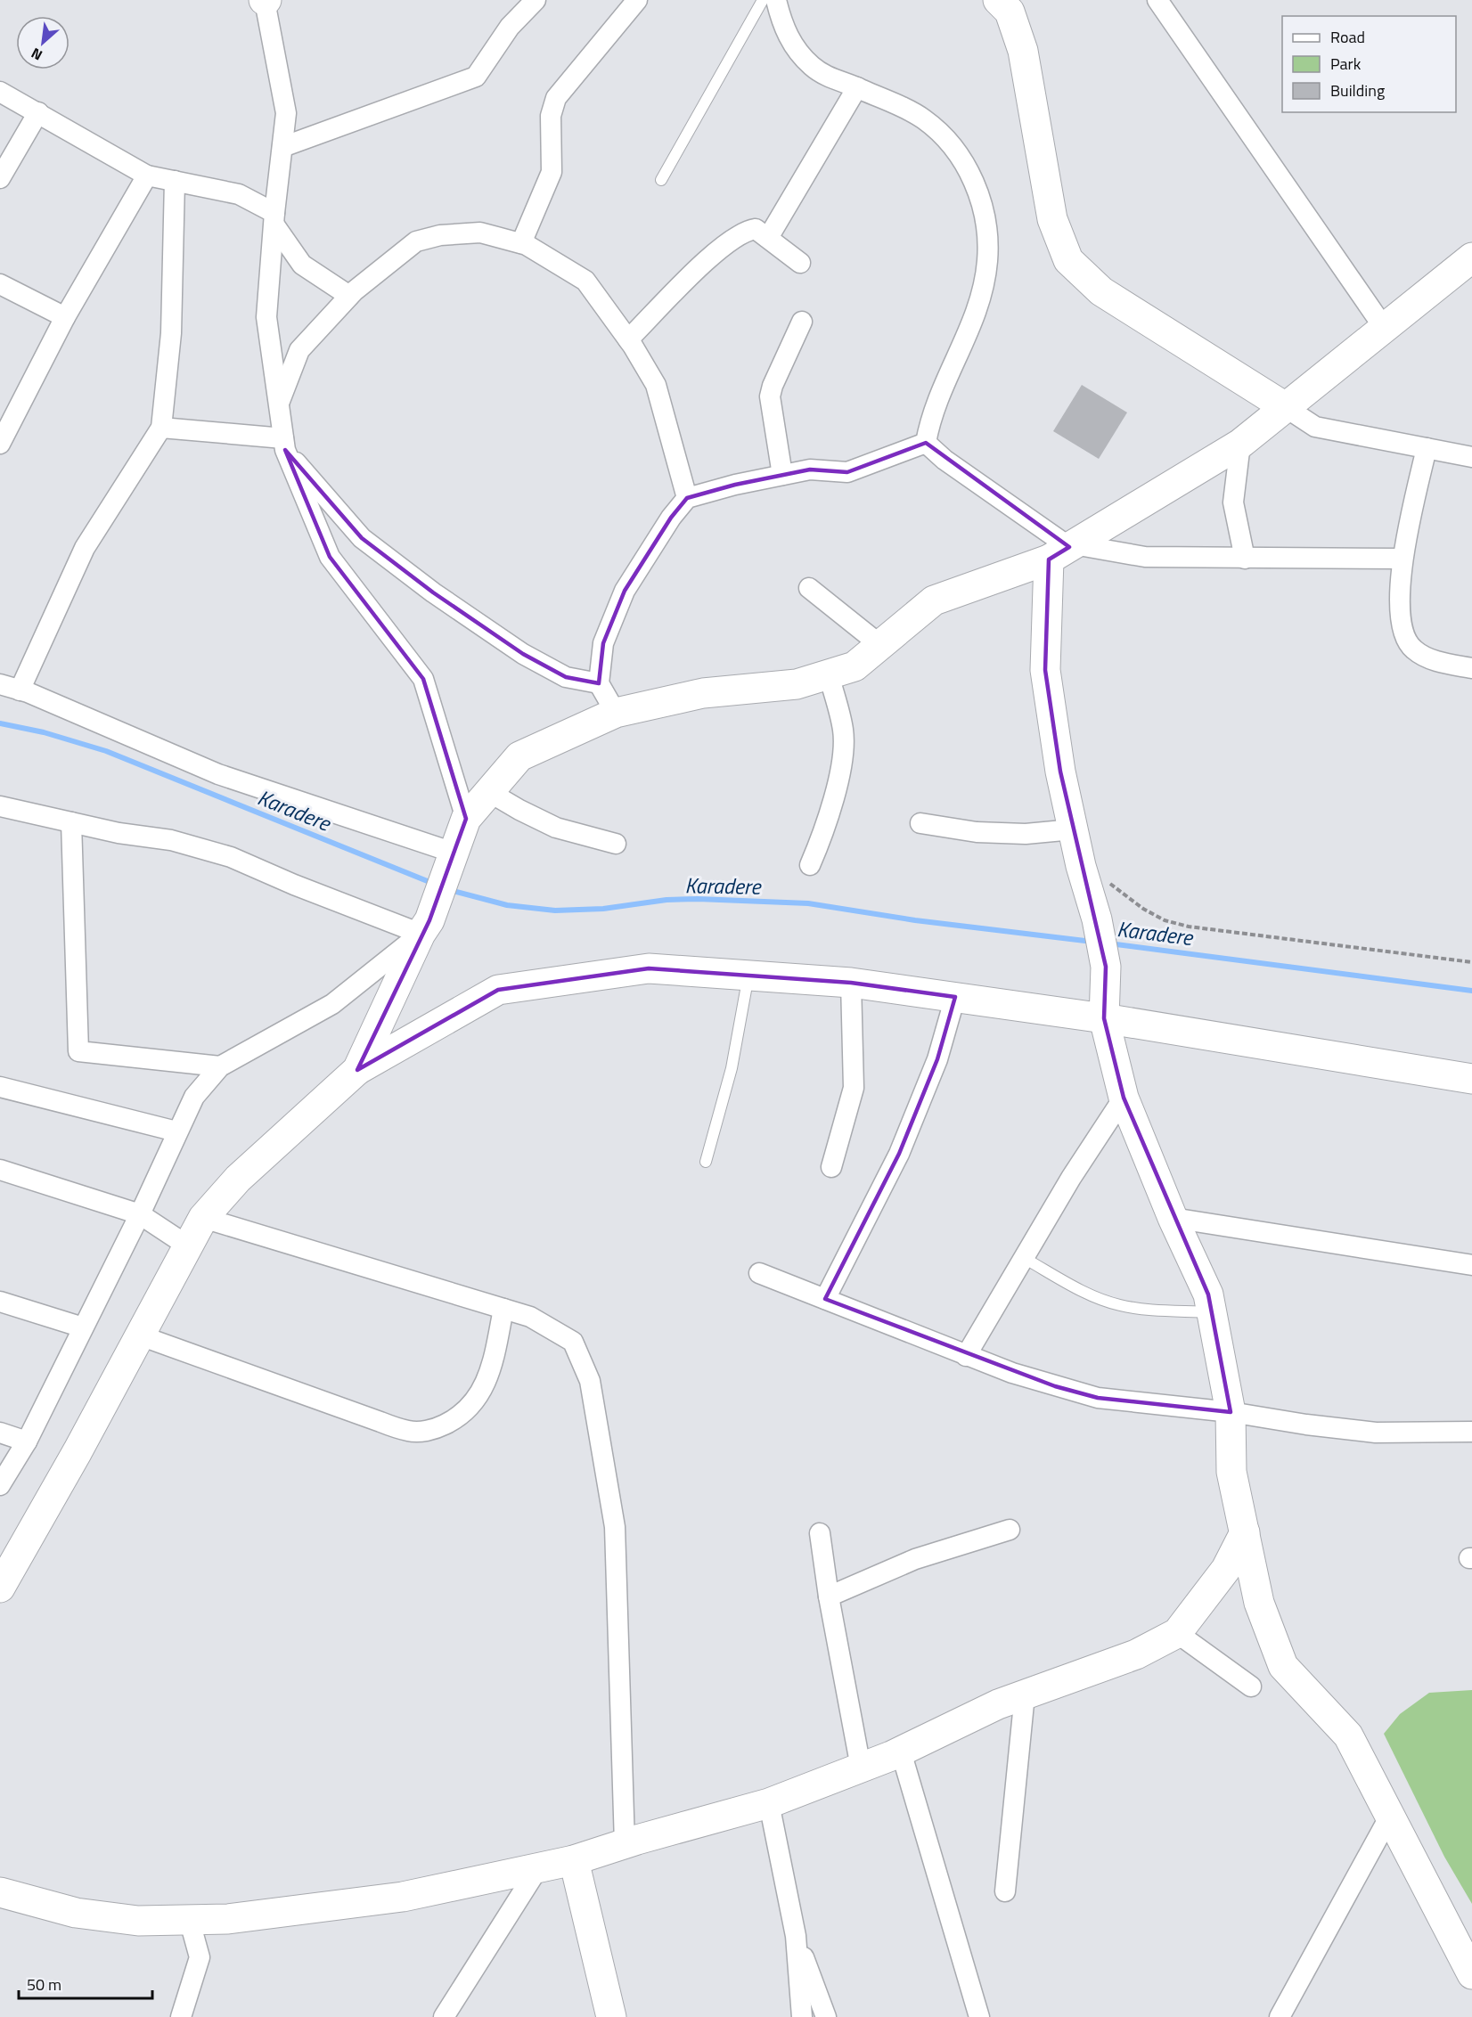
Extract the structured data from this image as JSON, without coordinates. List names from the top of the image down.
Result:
{
  "water": ["Karadere"],
  "legend": ["Road", "Park", "Building"],
  "scale_bar": "50 m",
  "north": "bottom left"
}
